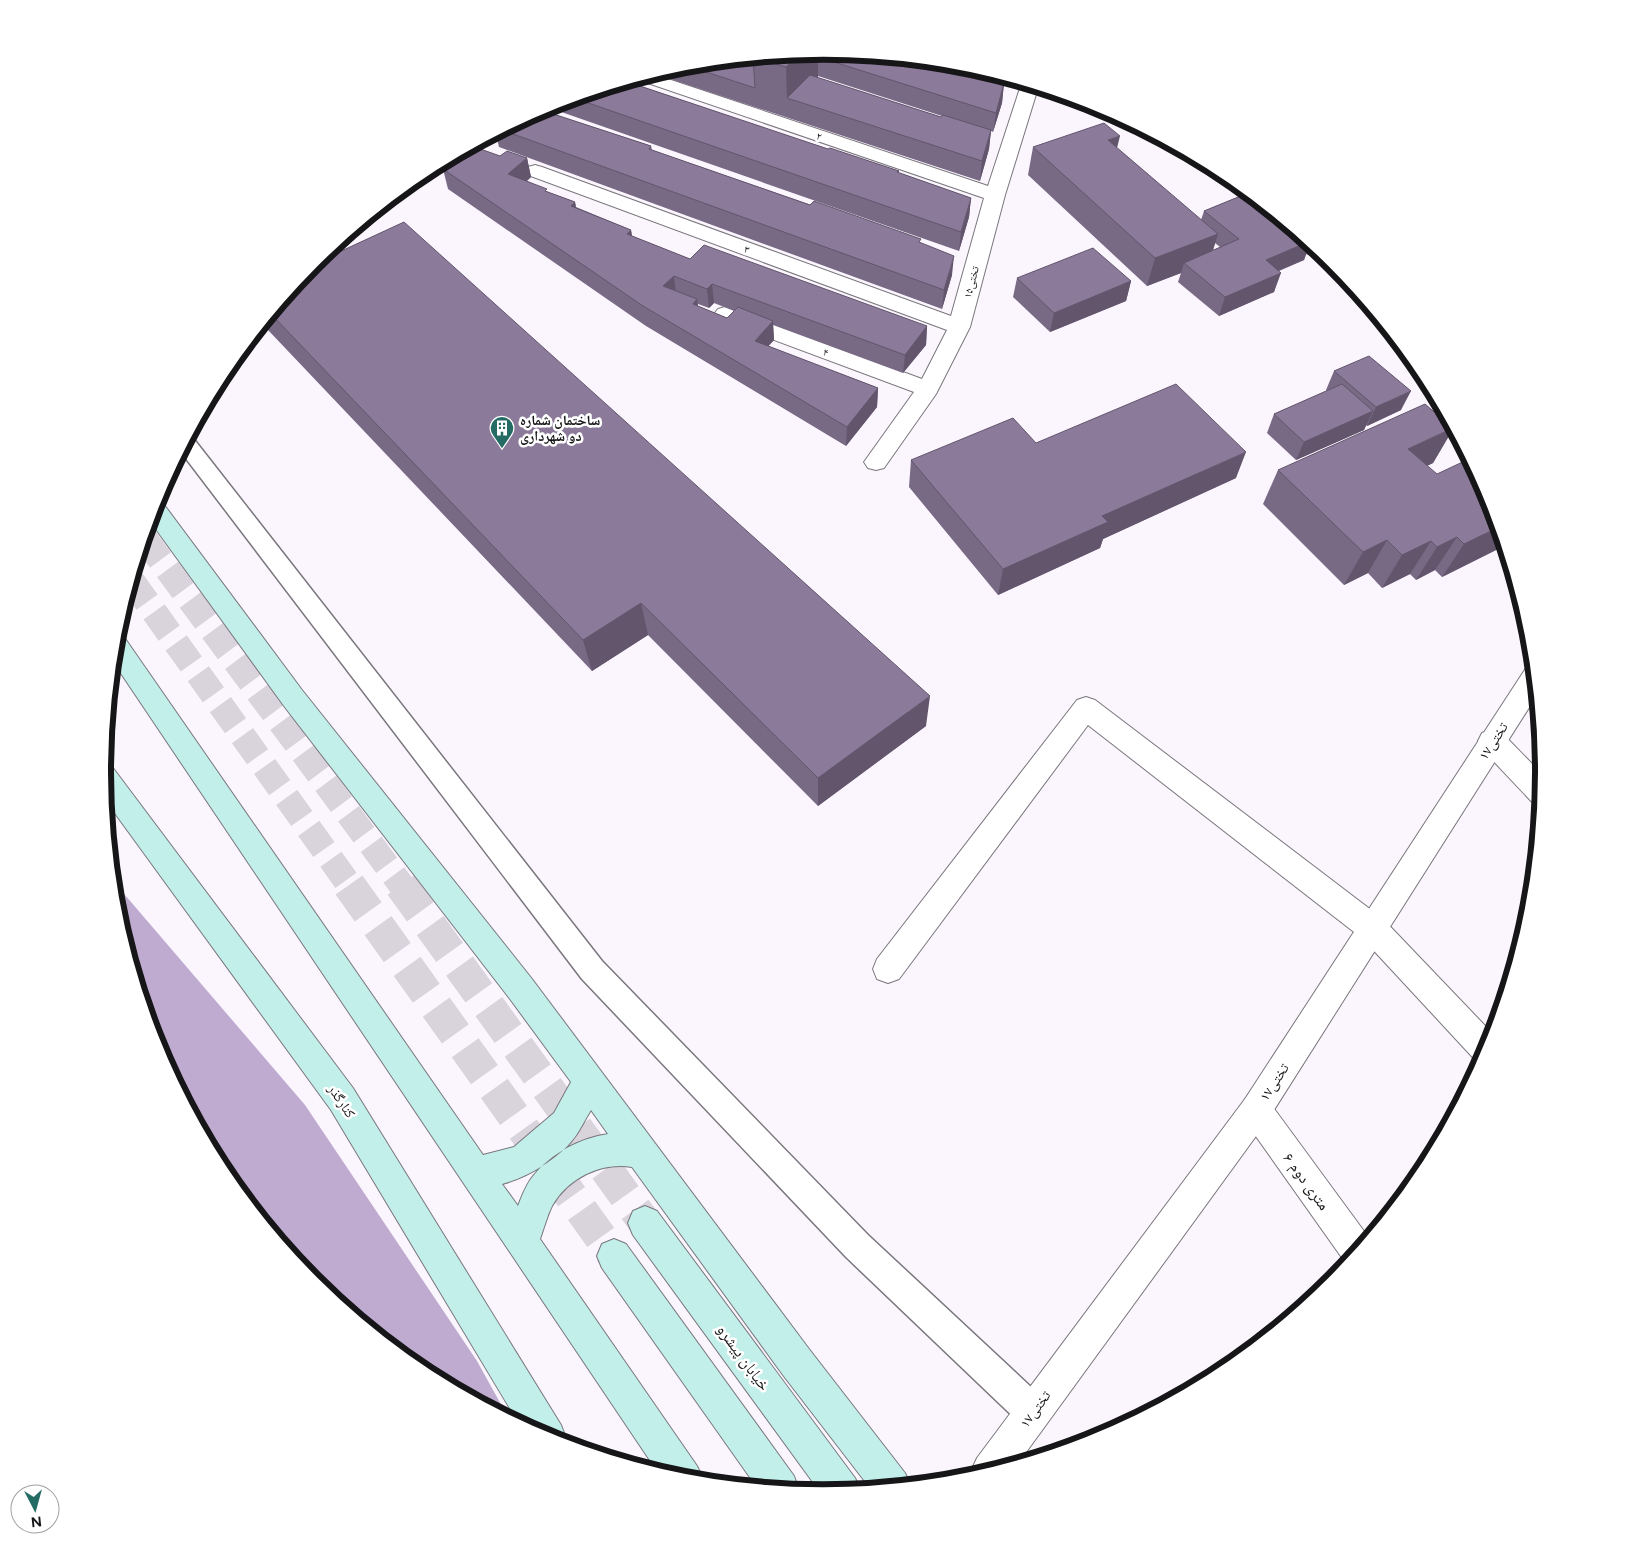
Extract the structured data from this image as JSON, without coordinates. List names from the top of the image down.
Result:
{
  "streets": {
    "main road": ["کنارگذر", "خیابان پیشرو"],
    "street": [
      "۲",
      "۳",
      "تختی۱۵",
      "۴",
      "تختی۱۷",
      "۶ متری دوم"
    ]
  },
  "crossings": [
    ["۲", "تختی۱۵"],
    ["۳", "تختی۱۵"],
    ["تختی۱۵", "۴"],
    ["تختی۱۷", "۶ متری دوم"]
  ],
  "places": {
    "building": ["ساختمان شماره دو شهرداری"]
  },
  "north": "bottom"
}
